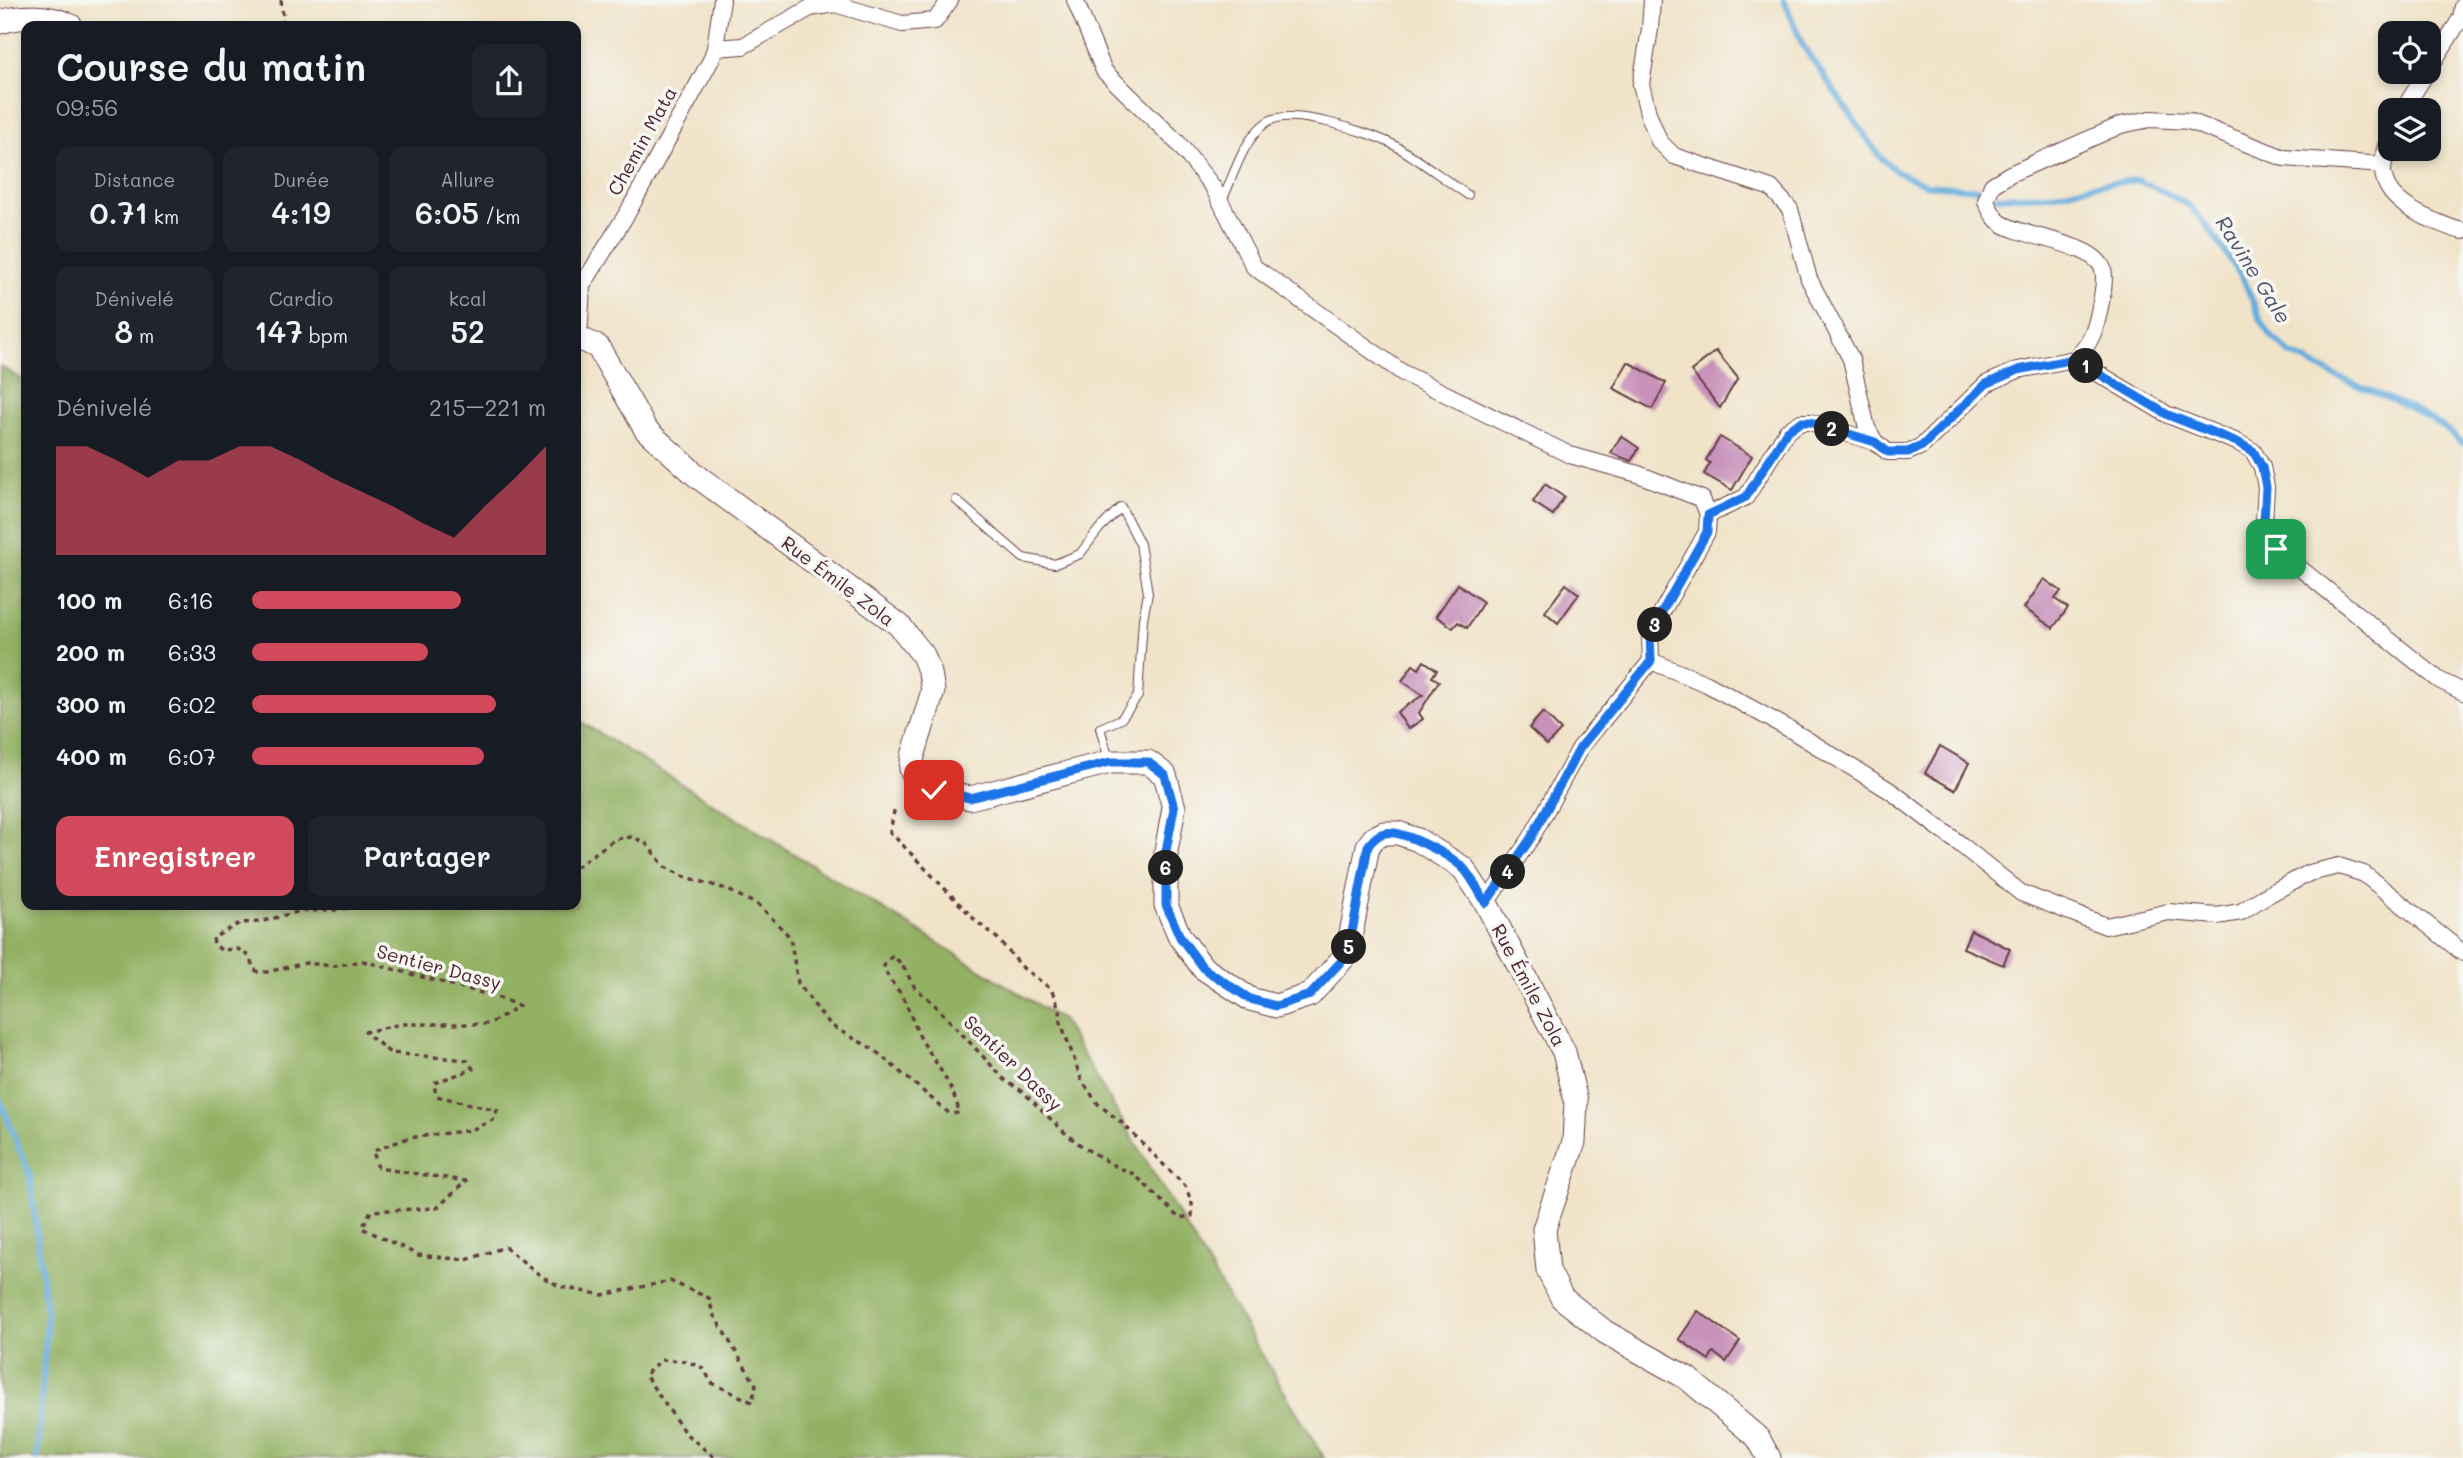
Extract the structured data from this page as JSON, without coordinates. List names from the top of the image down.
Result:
{
  "streets": {
    "main road": ["Rue Émile Zola"],
    "street": ["Chemin Mata"],
    "path": ["Sentier Dassy"]
  },
  "water": ["Ravine Gale"],
  "page": {
    "heading": ["Course du matin", "09:56"],
    "stats": [
      ["Distance", "0.71 km"],
      ["Durée", "4:19"],
      ["Allure", "6:05 /km"],
      ["Dénivelé", "8 m"],
      ["Cardio", "147 bpm"],
      ["kcal", "52"]
    ],
    "pins": [
      "1",
      "2",
      "3",
      "6",
      "4",
      "5"
    ],
    "chart": ["Dénivelé", "215–221 m"],
    "list": [
      {
        "name": "100 m",
        "note": "6:16"
      },
      {
        "name": "200 m",
        "note": "6:33"
      },
      {
        "name": "300 m",
        "note": "6:02"
      },
      {
        "name": "400 m",
        "note": "6:07"
      }
    ],
    "buttons": ["Enregistrer", "Partager"]
  }
}
